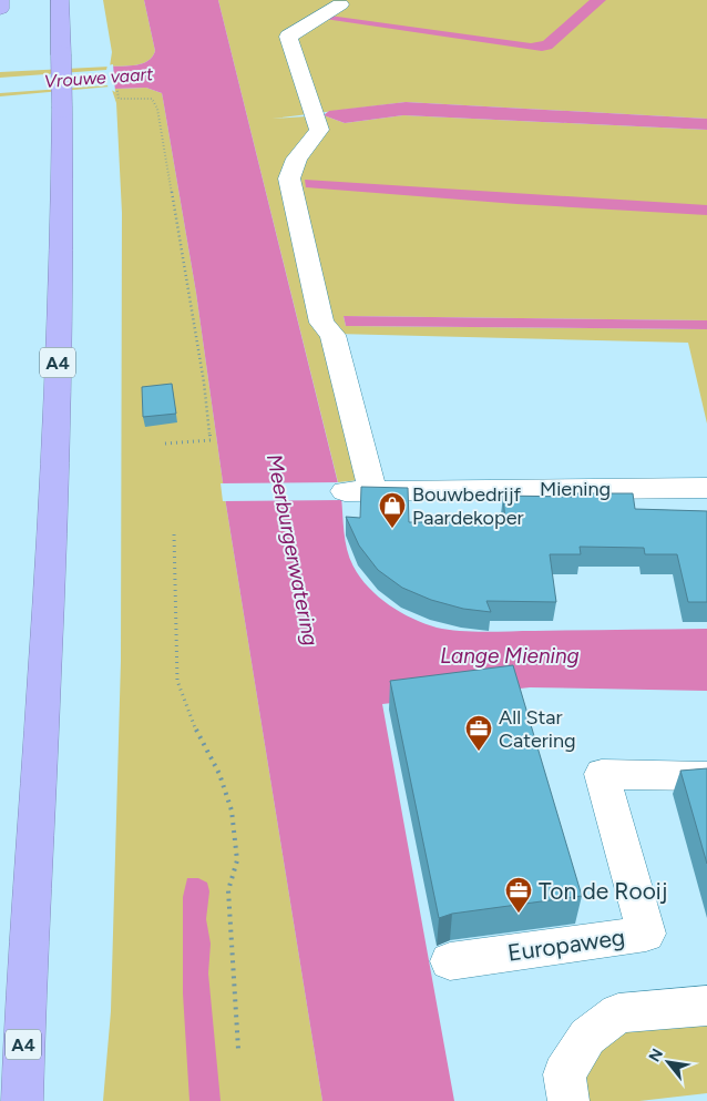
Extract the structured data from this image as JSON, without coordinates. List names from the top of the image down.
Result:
{
  "streets": {
    "highway": ["A4"],
    "street": ["Miening", "Europaweg"]
  },
  "water": ["Vrouwe vaart", "Meerburgerwatering", "Lange Miening"],
  "places": {
    "shop": ["Bouwbedrijf Paardekoper"],
    "office": ["All Star Catering", "Ton de Rooij"]
  },
  "north": "top left"
}
